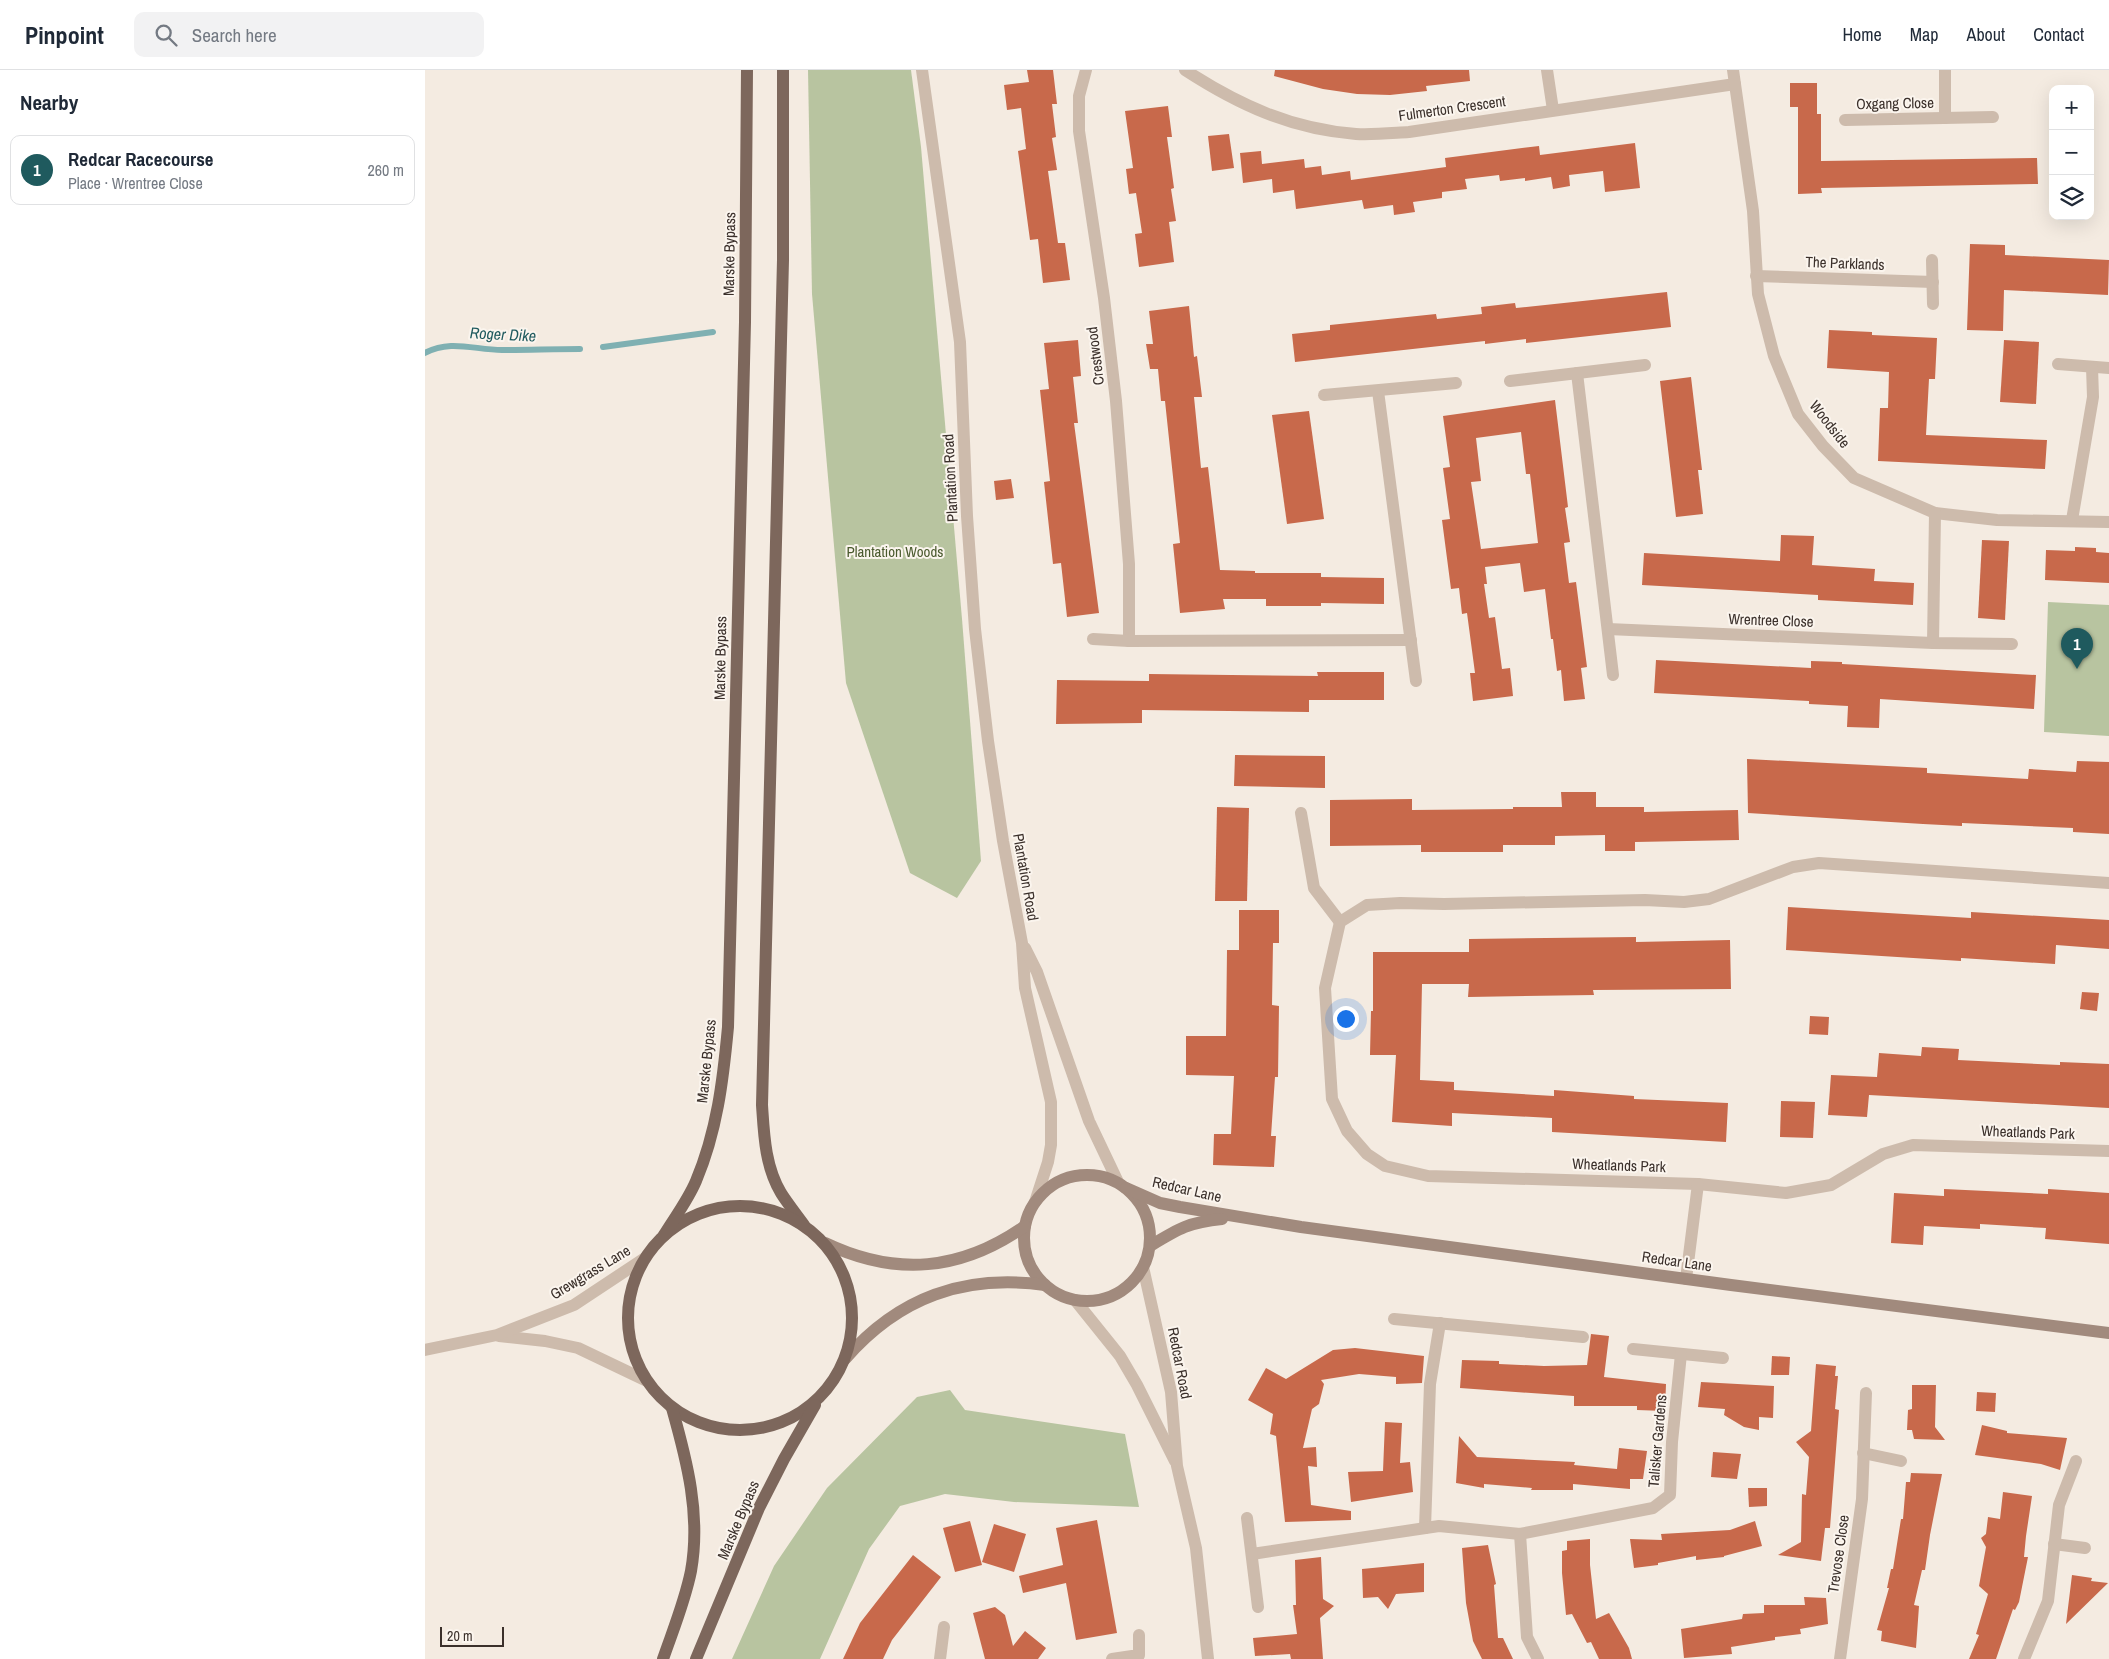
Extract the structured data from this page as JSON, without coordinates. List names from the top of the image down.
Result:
{
  "streets": {
    "main road": ["Marske Bypass", "Redcar Lane"],
    "street": [
      "Oxgang Close",
      "Fulmerton Crescent",
      "The Parklands",
      "Crestwood",
      "Woodside",
      "Plantation Road",
      "Wrentree Close",
      "Wheatlands Park",
      "Grewgrass Lane",
      "Redcar Road",
      "Talisker Gardens",
      "Trevose Close"
    ]
  },
  "crossings": [
    ["Fulmerton Crescent", "Woodside"],
    ["The Parklands", "Woodside"],
    ["Plantation Road", "Redcar Lane"],
    ["Plantation Road", "Redcar Road"],
    ["Redcar Lane", "Redcar Road"]
  ],
  "water": ["Roger Dike"],
  "parks": ["Plantation Woods"],
  "scale_bar": "20 m",
  "page": {
    "header": "Pinpoint",
    "search": "Search here",
    "nav": [
      "Home",
      "Map",
      "About",
      "Contact"
    ],
    "heading": "Nearby",
    "map_buttons": ["+", "−"],
    "list": [
      {
        "mark": "1",
        "name": "Redcar Racecourse",
        "note": "Place · Wrentree Close",
        "value": "260 m"
      }
    ],
    "pins": "1",
    "scale": "20 m"
  }
}
